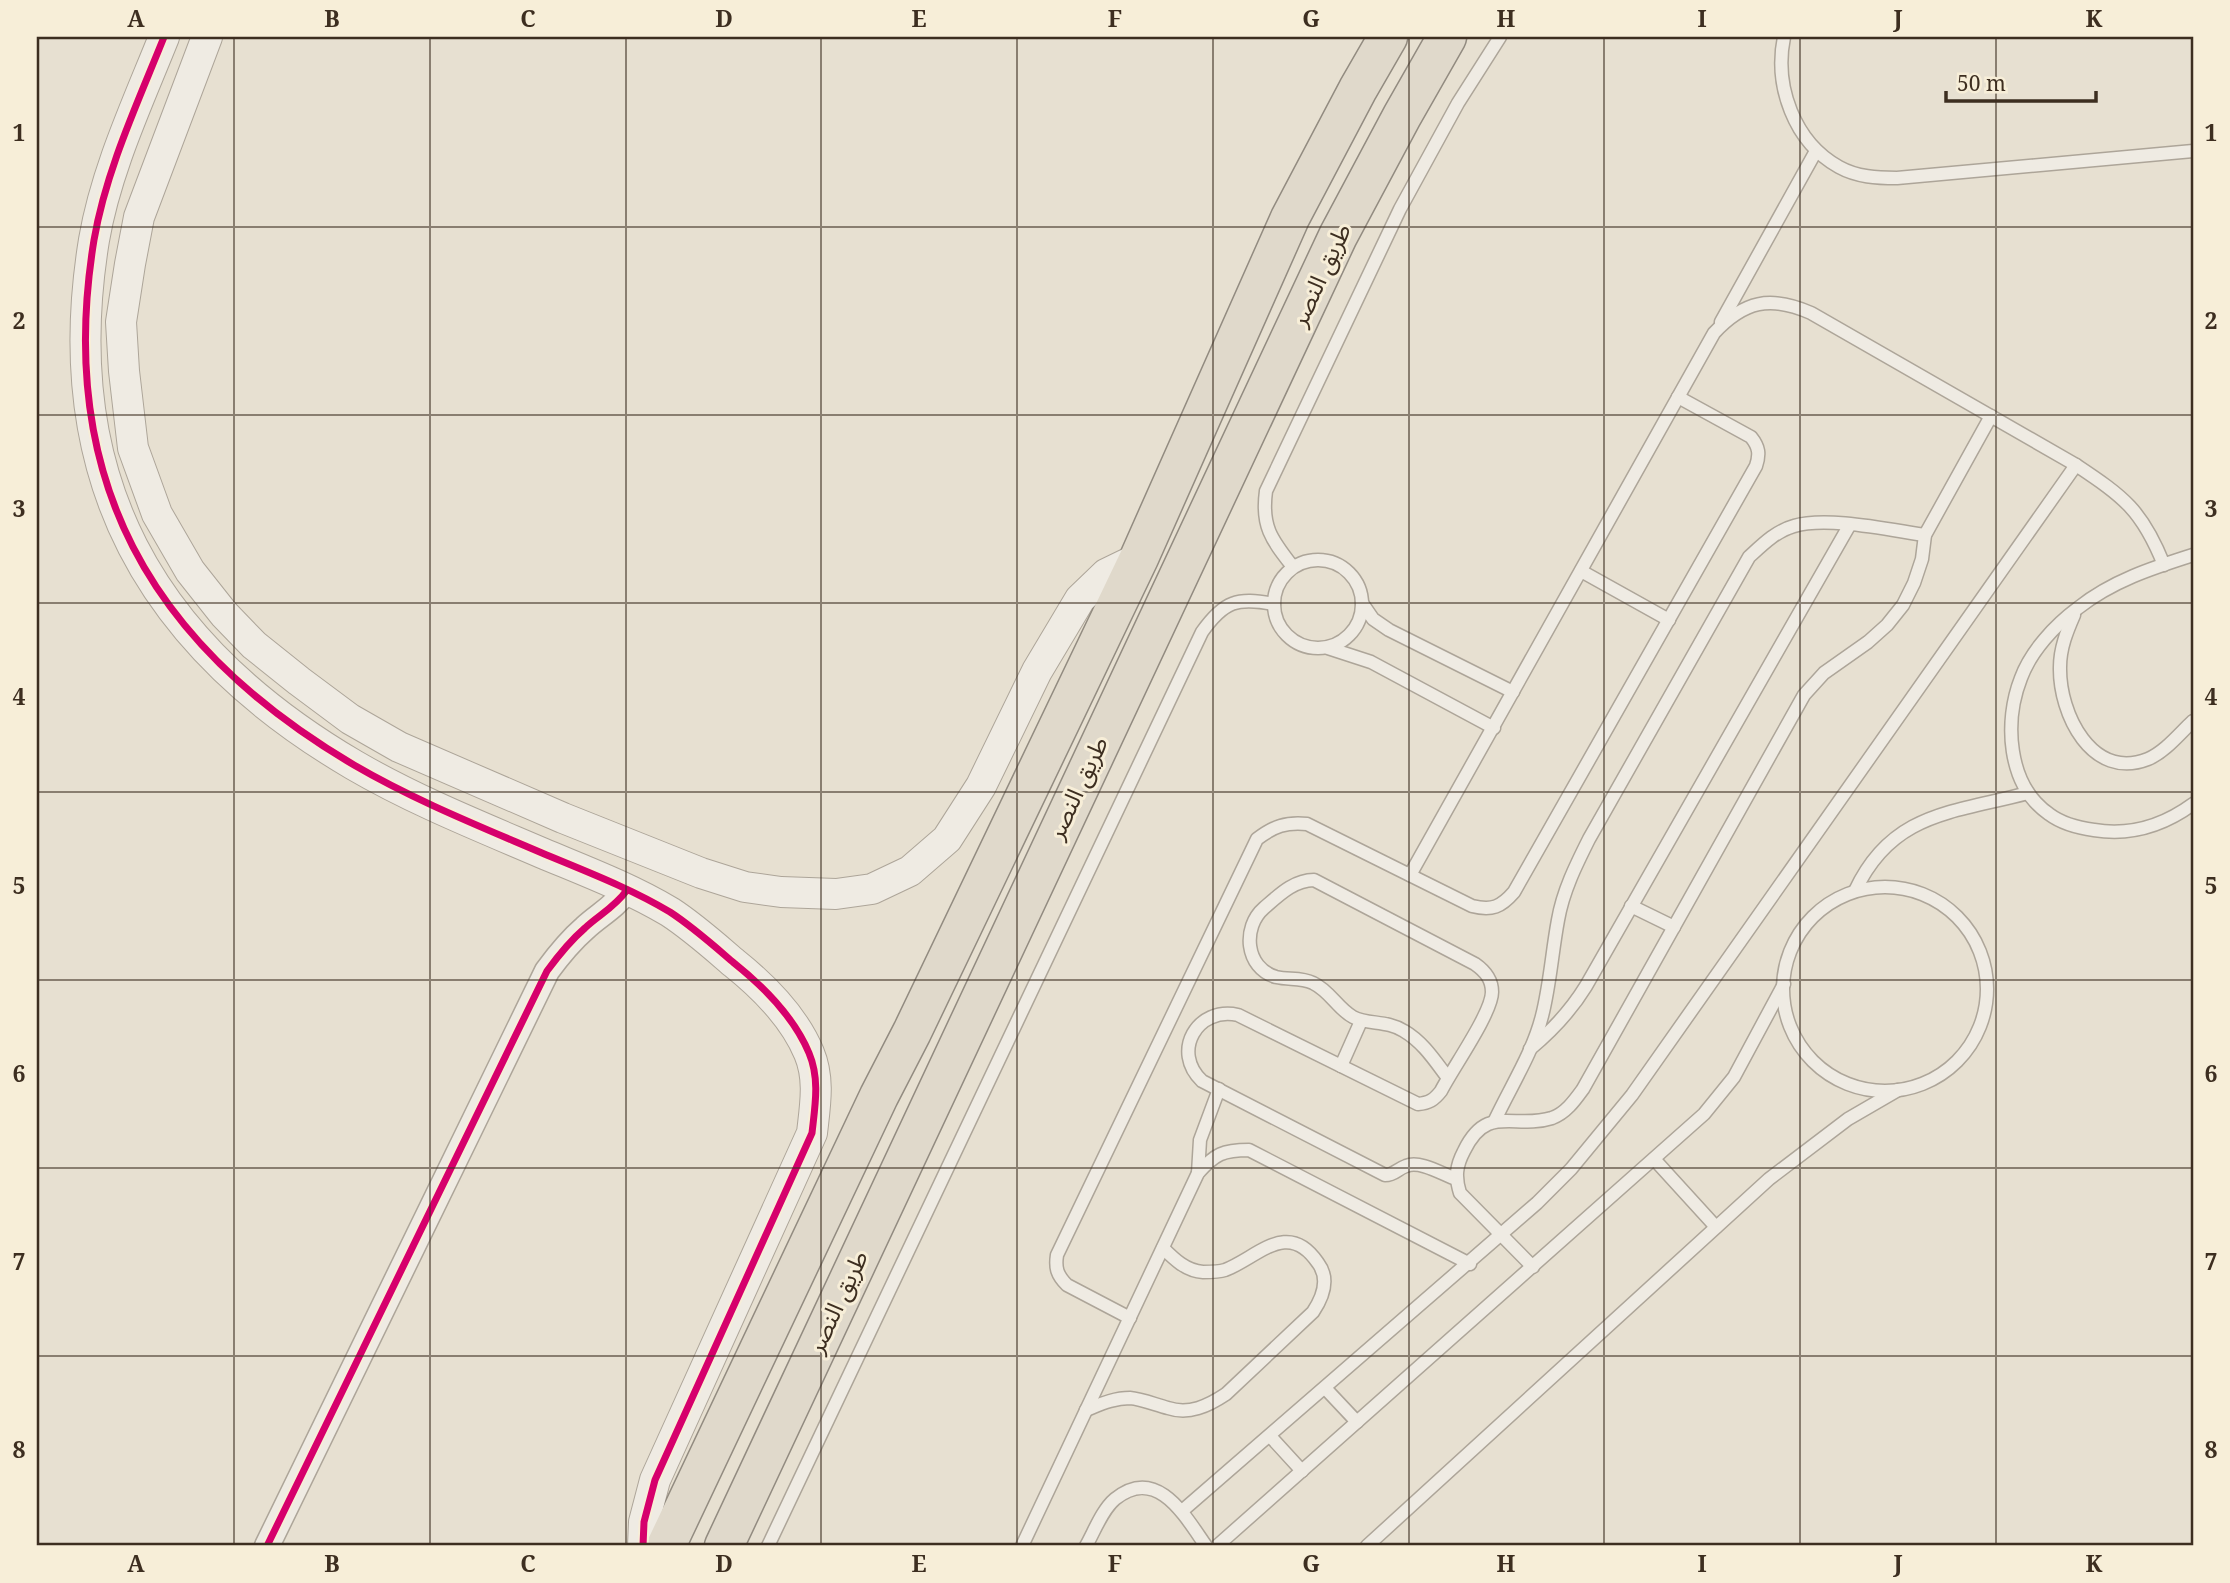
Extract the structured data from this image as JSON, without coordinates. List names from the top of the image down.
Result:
{
  "streets": {
    "highway": ["طريق النصر"]
  },
  "scale_bar": "50 m",
  "grid": {
    "columns": [
      "A",
      "B",
      "C",
      "D",
      "E",
      "F",
      "G",
      "H",
      "I",
      "J",
      "K"
    ],
    "rows": [
      "1",
      "2",
      "3",
      "4",
      "5",
      "6",
      "7",
      "8"
    ]
  }
}
